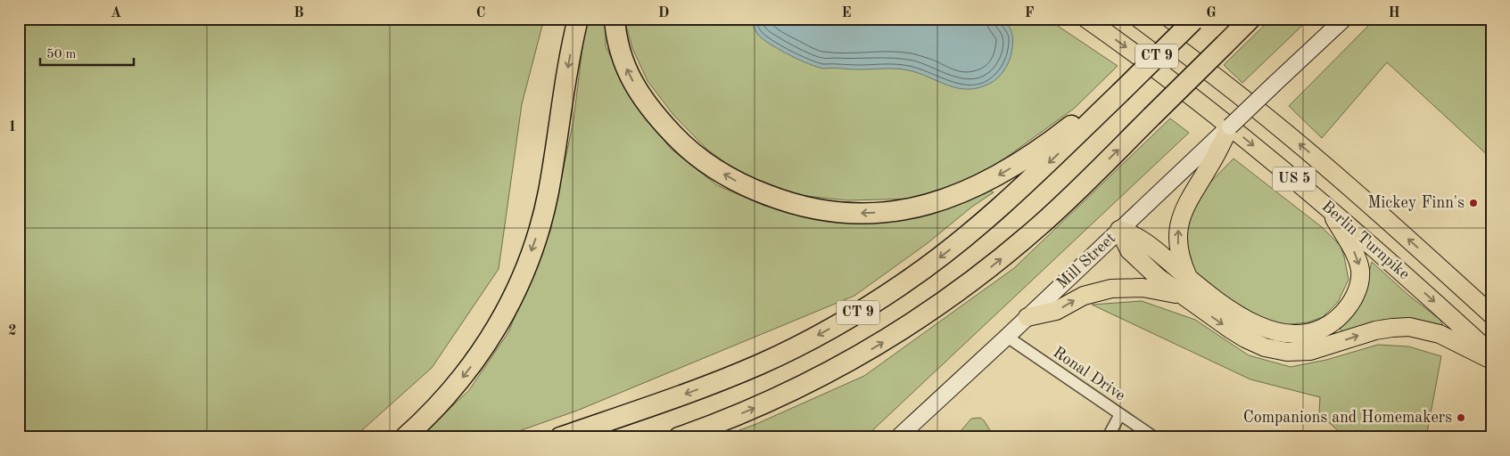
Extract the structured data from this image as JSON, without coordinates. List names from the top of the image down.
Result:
{
  "streets": {
    "highway": ["CT 9", "US 5", "Berlin Turnpike"],
    "main road": ["Mill Street"],
    "street": ["Ronal Drive"]
  },
  "crossings": [
    ["Mill Street", "Ronal Drive"]
  ],
  "places": ["Mickey Finn's", "Companions and Homemakers"],
  "scale_bar": "50 m",
  "grid": {
    "columns": [
      "A",
      "B",
      "C",
      "D",
      "E",
      "F",
      "G",
      "H"
    ],
    "rows": ["1", "2"]
  }
}
